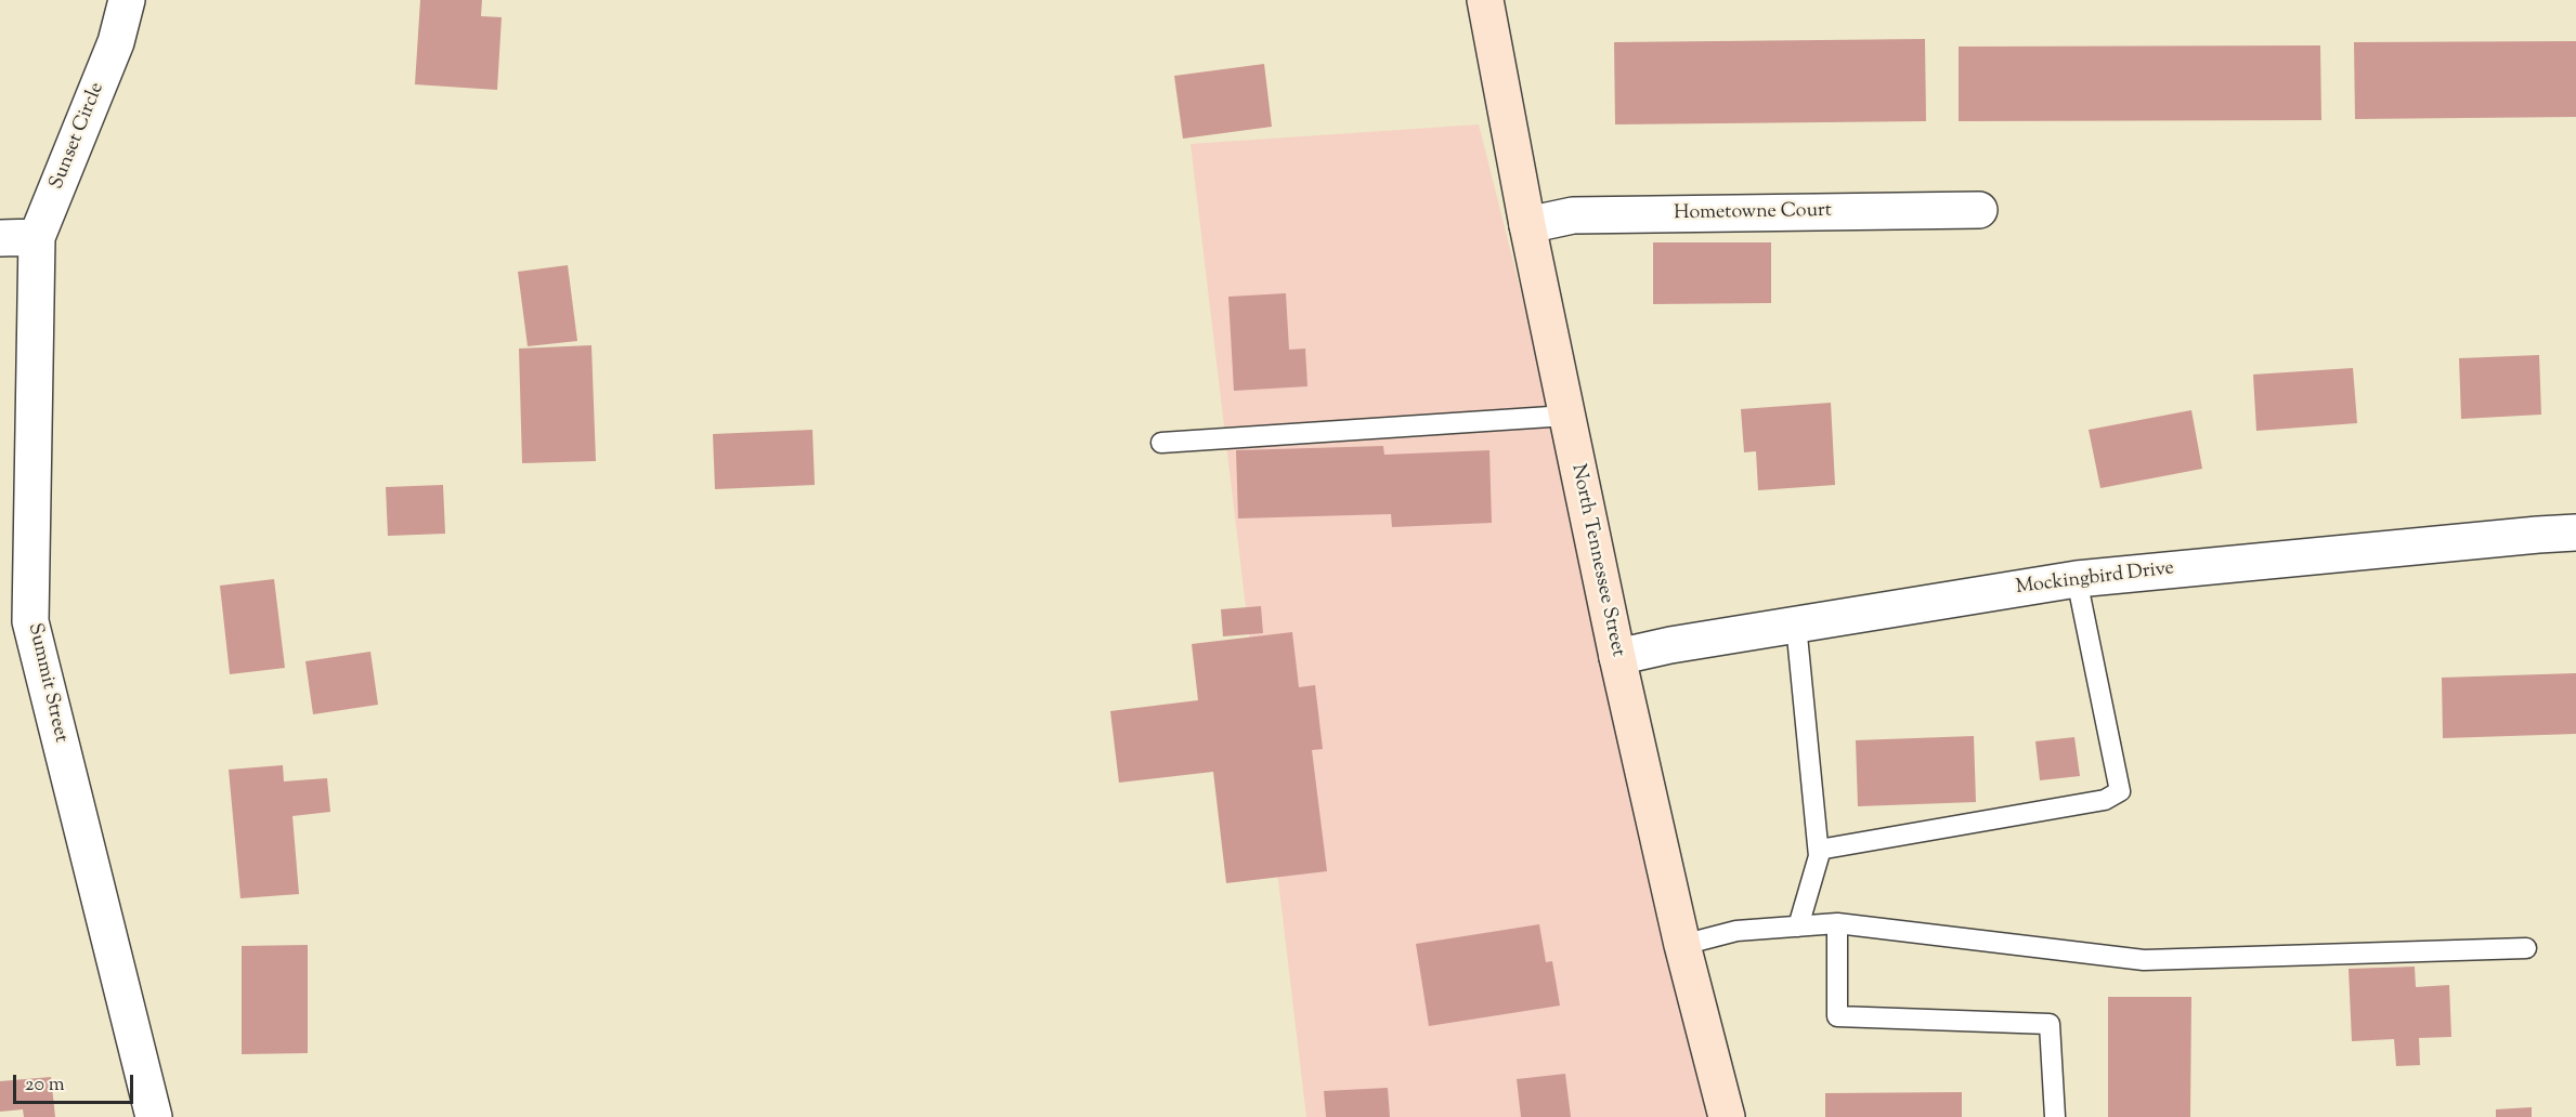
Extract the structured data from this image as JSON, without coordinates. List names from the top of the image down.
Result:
{
  "streets": {
    "main road": ["North Tennessee Street"],
    "street": [
      "Sunset Circle",
      "Hometowne Court",
      "Mockingbird Drive",
      "Summit Street"
    ]
  },
  "crossings": [
    ["Sunset Circle", "Summit Street"],
    ["Hometowne Court", "North Tennessee Street"],
    ["North Tennessee Street", "Mockingbird Drive"]
  ],
  "scale_bar": "20 m"
}
